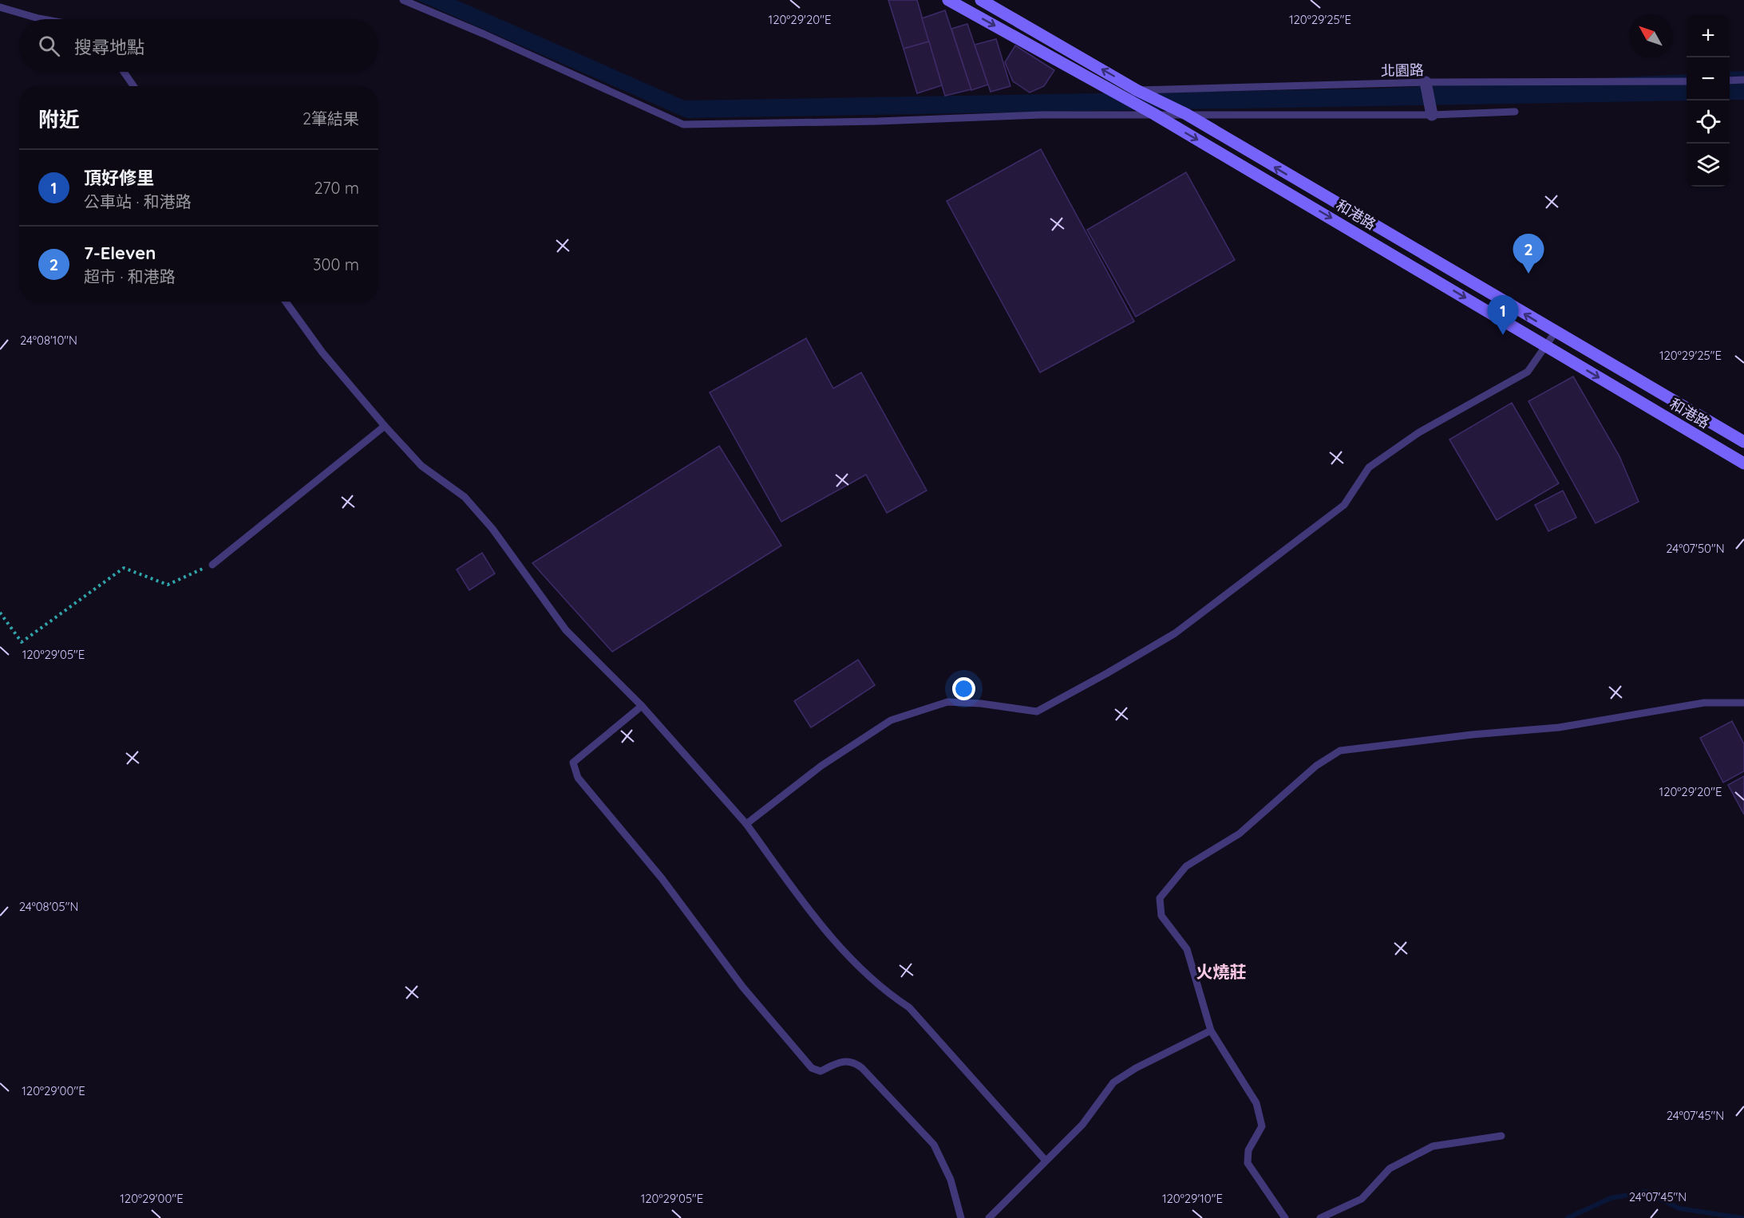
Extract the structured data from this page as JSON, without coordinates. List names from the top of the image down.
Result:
{
  "streets": {
    "main road": ["和港路"],
    "lane": ["北園路"]
  },
  "crossings": [
    ["北園路", "和港路"]
  ],
  "districts": ["火燒莊"],
  "north": "top left",
  "page": {
    "map_buttons": ["+", "−"],
    "search": "搜尋地點",
    "heading": ["附近", "2筆結果"],
    "list": [
      {
        "mark": "1",
        "name": "頂好修里",
        "note": "公車站 · 和港路",
        "value": "270 m"
      },
      {
        "mark": "2",
        "name": "7-Eleven",
        "note": "超市 · 和港路",
        "value": "300 m"
      }
    ],
    "pins": ["2", "1"]
  },
  "coordinates": [
    "120°29'20\"E",
    "120°29'25\"E",
    "24°08'10\"N",
    "24°07'50\"N",
    "120°29'05\"E",
    "24°08'05\"N",
    "120°29'00\"E",
    "24°07'45\"N",
    "120°29'10\"E"
  ]
}
